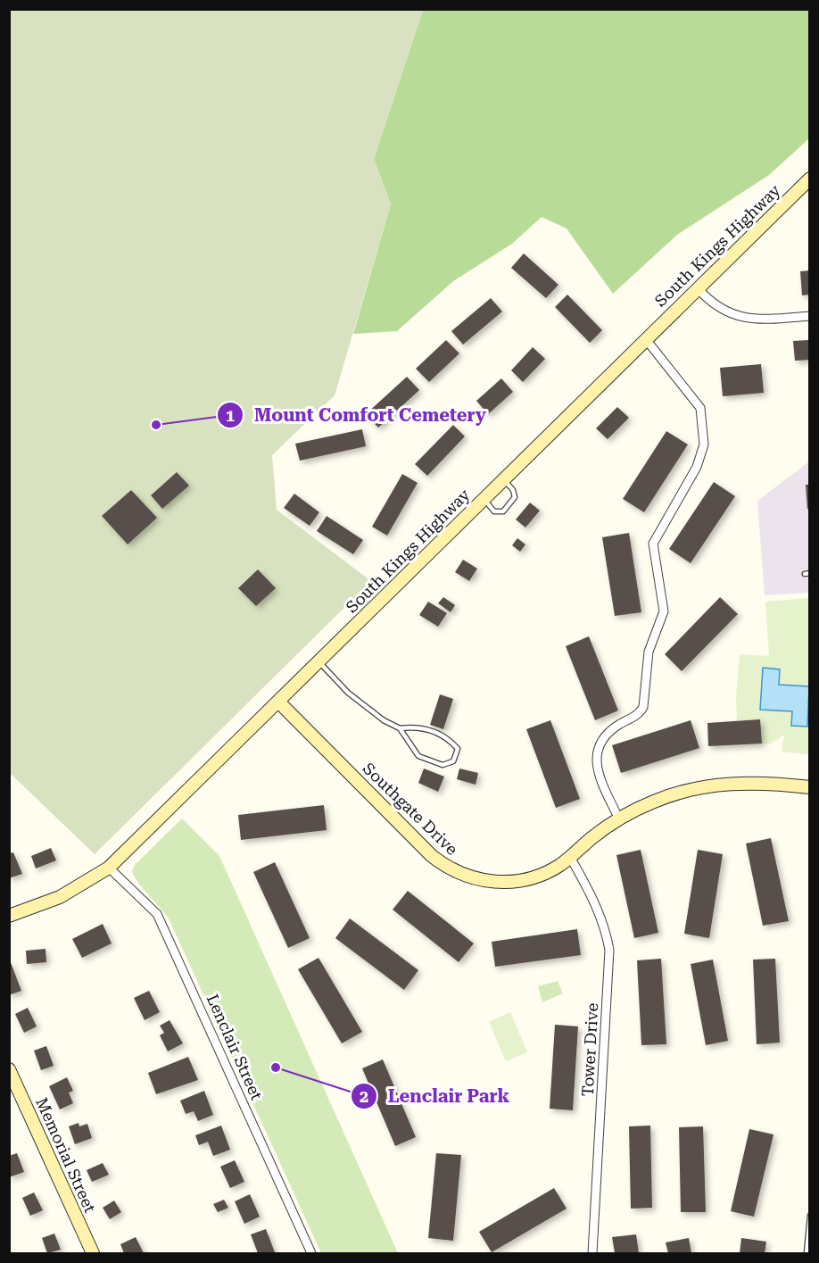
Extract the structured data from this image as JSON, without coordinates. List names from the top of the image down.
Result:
{
  "streets": {
    "main road": ["South Kings Highway", "Southgate Drive", "Memorial Street"],
    "street": ["Lenclair Street", "Tower Drive"]
  },
  "crossings": [
    ["South Kings Highway", "Southgate Drive"],
    ["South Kings Highway", "Lenclair Street"],
    ["Southgate Drive", "Tower Drive"]
  ],
  "places": ["Mount Comfort Cemetery", "Lenclair Park"]
}
